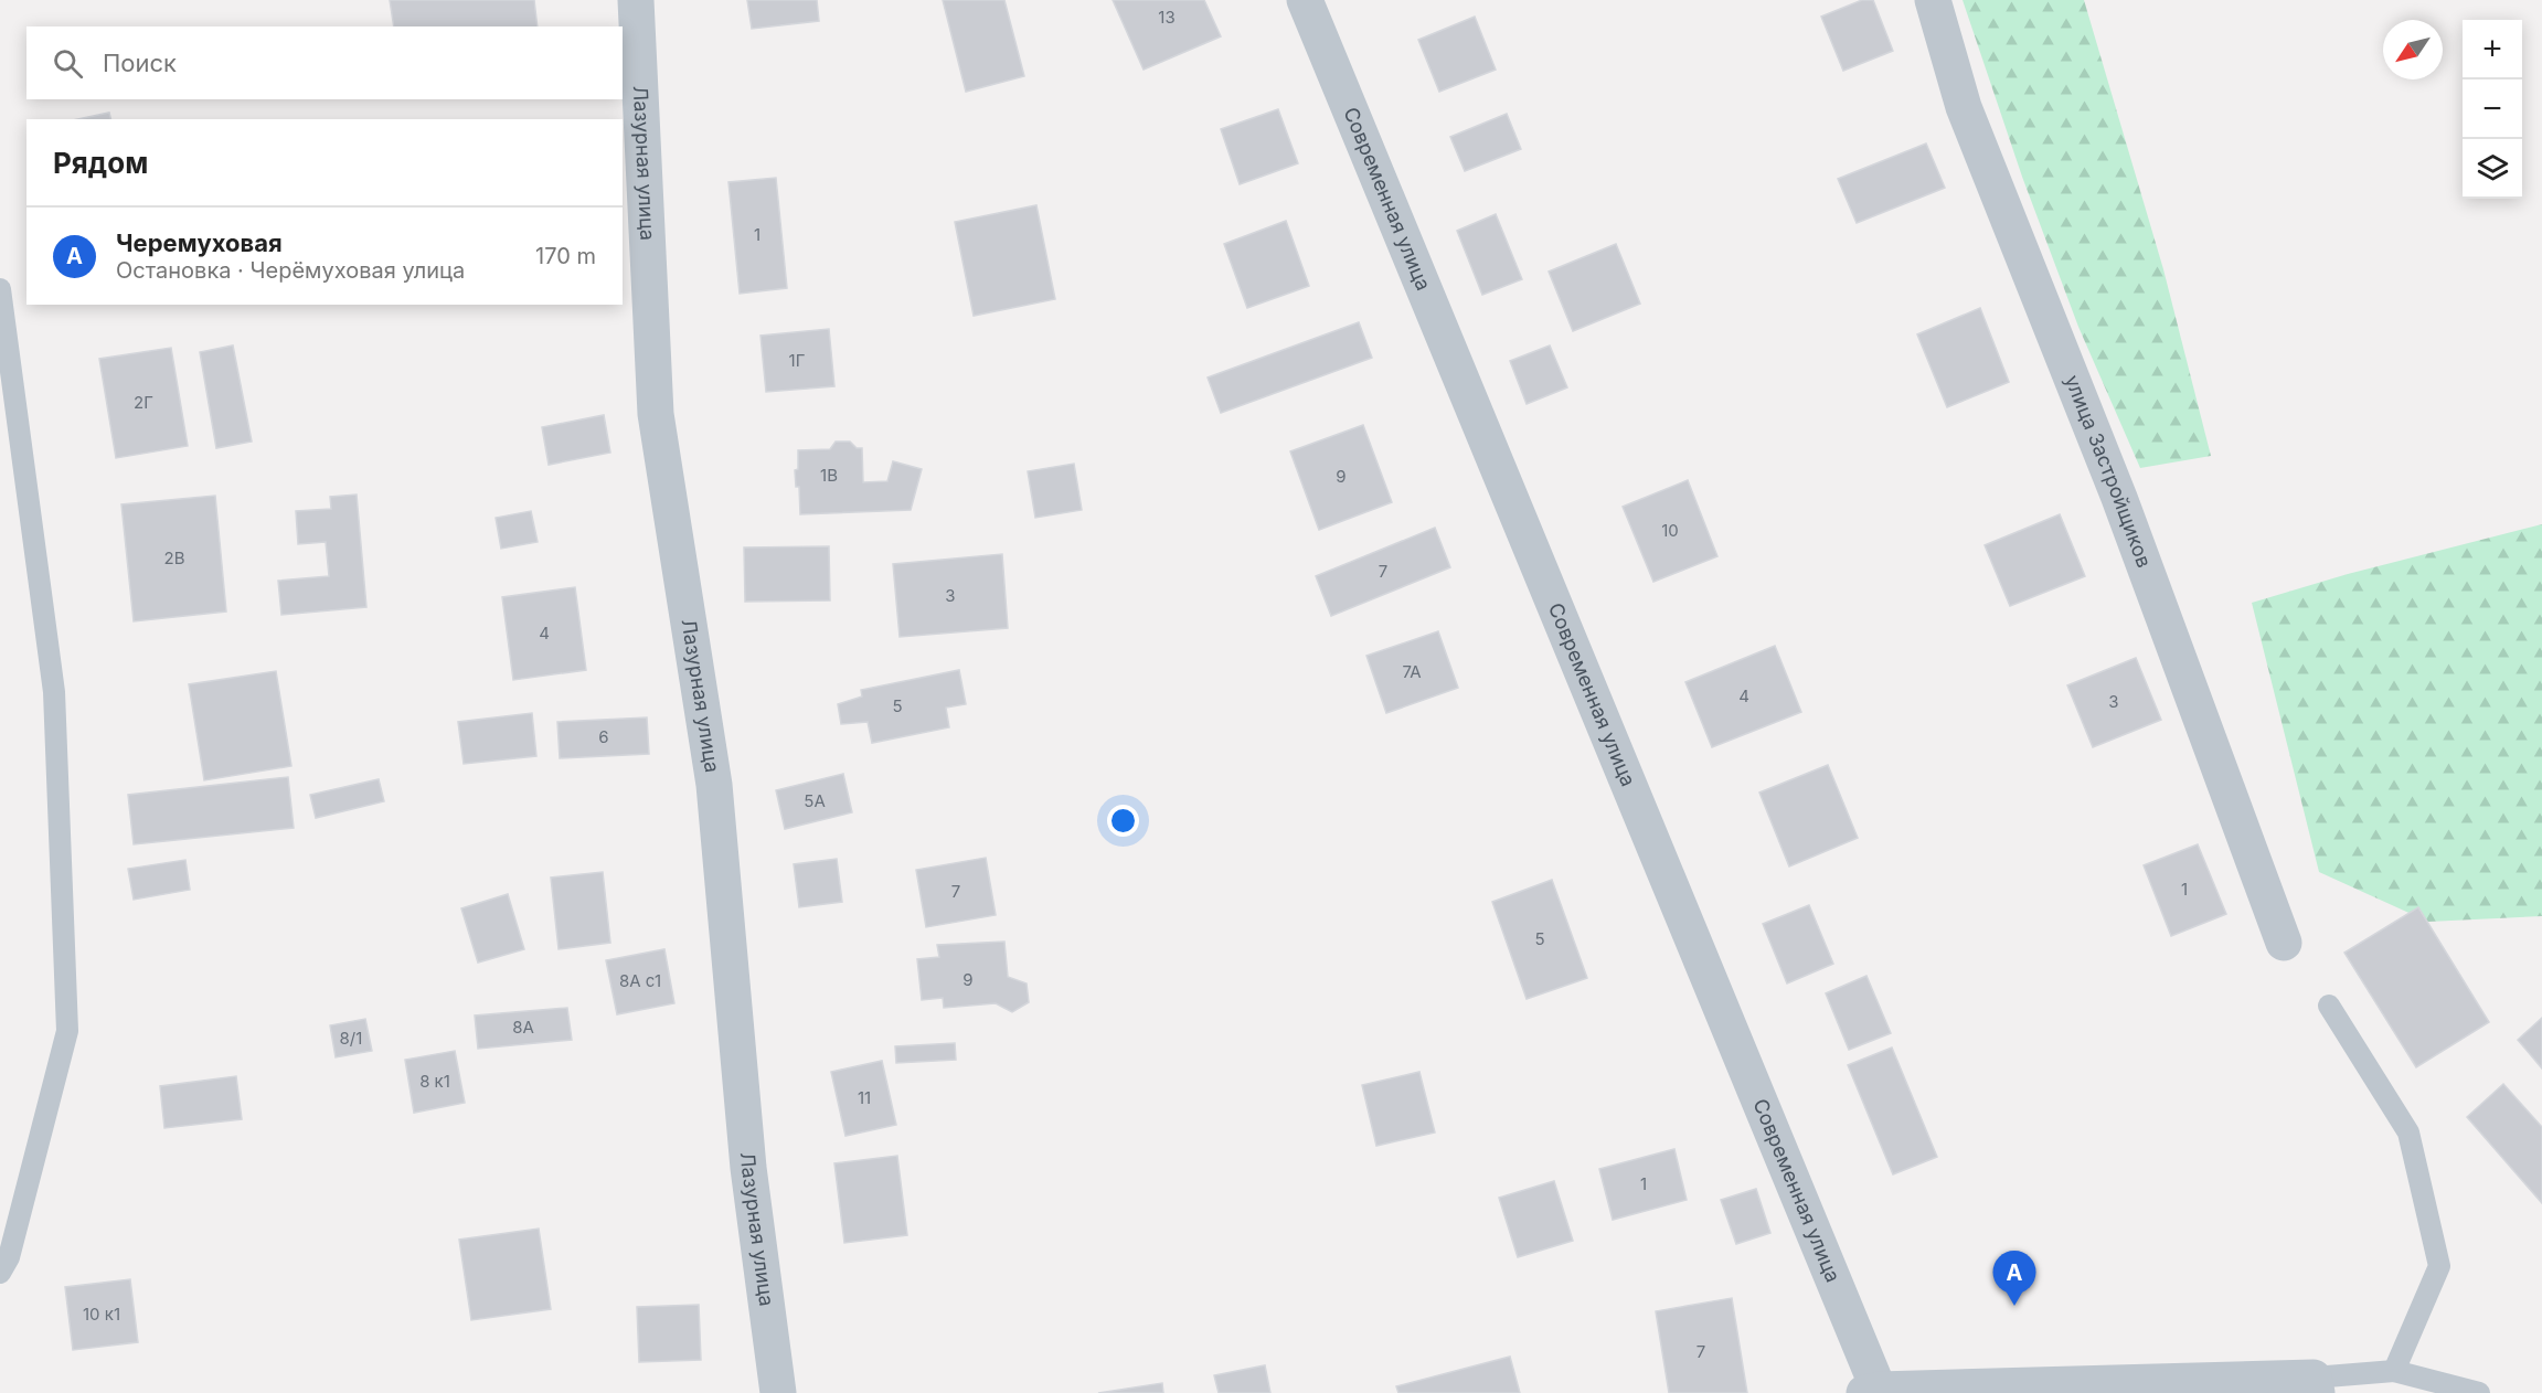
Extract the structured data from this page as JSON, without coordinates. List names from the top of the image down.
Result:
{
  "streets": {
    "street": ["Лазурная улица", "Современная улица", "улица Застройщиков"]
  },
  "house_numbers": [
    "13",
    "1",
    "1Г",
    "2Г",
    "1В",
    "9",
    "10",
    "2В",
    "7",
    "3",
    "4",
    "7А",
    "4",
    "3",
    "5",
    "6",
    "5А",
    "1",
    "7",
    "5",
    "9",
    "8А с1",
    "8А",
    "8/1",
    "8 к1",
    "11",
    "1",
    "10 к1",
    "7"
  ],
  "north": "bottom left",
  "page": {
    "map_buttons": ["+", "−"],
    "search": "Поиск",
    "heading": "Рядом",
    "list": [
      {
        "mark": "A",
        "name": "Черемуховая",
        "note": "Остановка · Черёмуховая улица",
        "value": "170 m"
      }
    ],
    "pins": "A"
  }
}
